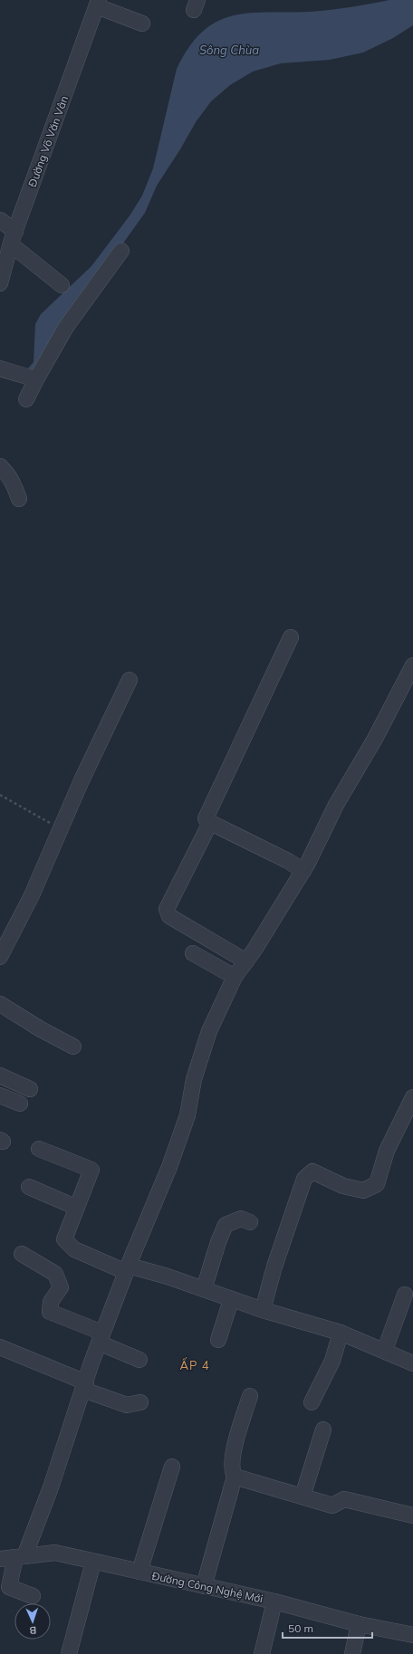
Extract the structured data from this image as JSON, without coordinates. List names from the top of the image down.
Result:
{
  "streets": {
    "street": ["Đường Võ Văn Vân", "Đường Công Nghệ Mới"]
  },
  "districts": ["ẤP 4"],
  "water": ["Sông Chùa"],
  "scale_bar": "50 m",
  "north": "bottom"
}
